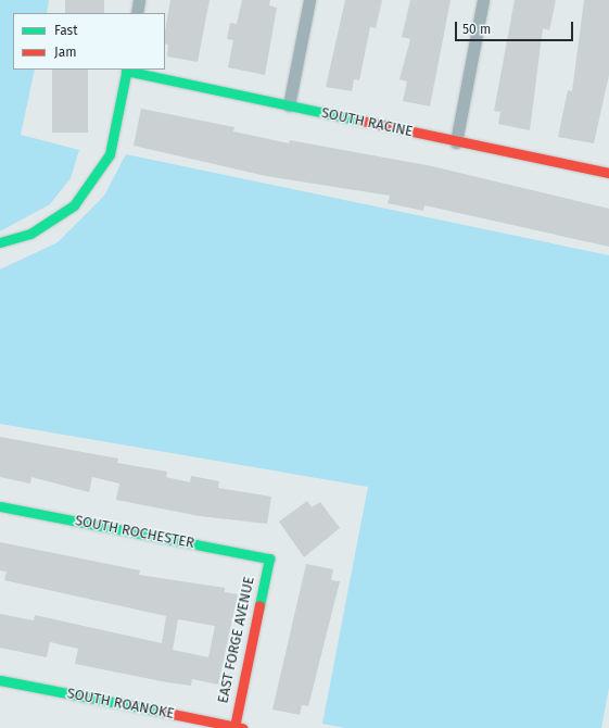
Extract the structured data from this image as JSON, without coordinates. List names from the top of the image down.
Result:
{
  "streets": {
    "street": [
      "SOUTH RACINE",
      "SOUTH ROCHESTER",
      "EAST FORGE AVENUE",
      "SOUTH ROANOKE"
    ]
  },
  "crossings": [
    ["SOUTH ROCHESTER", "EAST FORGE AVENUE"],
    ["EAST FORGE AVENUE", "SOUTH ROANOKE"]
  ],
  "legend": ["Fast", "Jam"],
  "scale_bar": "50 m"
}
